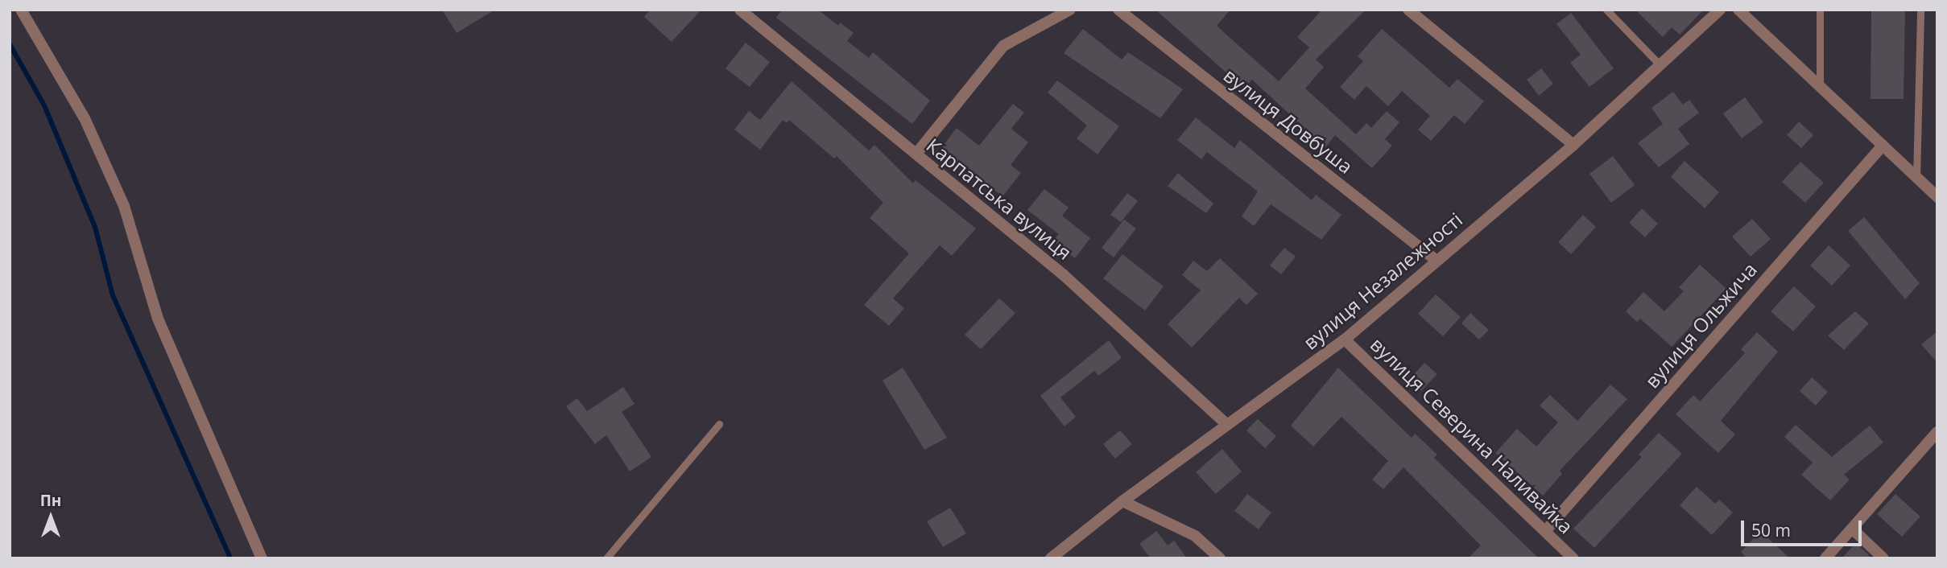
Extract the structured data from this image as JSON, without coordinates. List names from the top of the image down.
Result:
{
  "streets": {
    "street": [
      "вулиця Довбуша",
      "Карпатська вулиця",
      "вулиця Незалежності",
      "вулиця Ольжича",
      "вулиця Северина Наливайка"
    ]
  },
  "crossings": [
    ["вулиця Довбуша", "вулиця Незалежності"],
    ["Карпатська вулиця", "вулиця Незалежності"],
    ["вулиця Незалежності", "вулиця Северина Наливайка"],
    ["вулиця Ольжича", "вулиця Северина Наливайка"]
  ],
  "scale_bar": "50 m",
  "north": "top"
}
